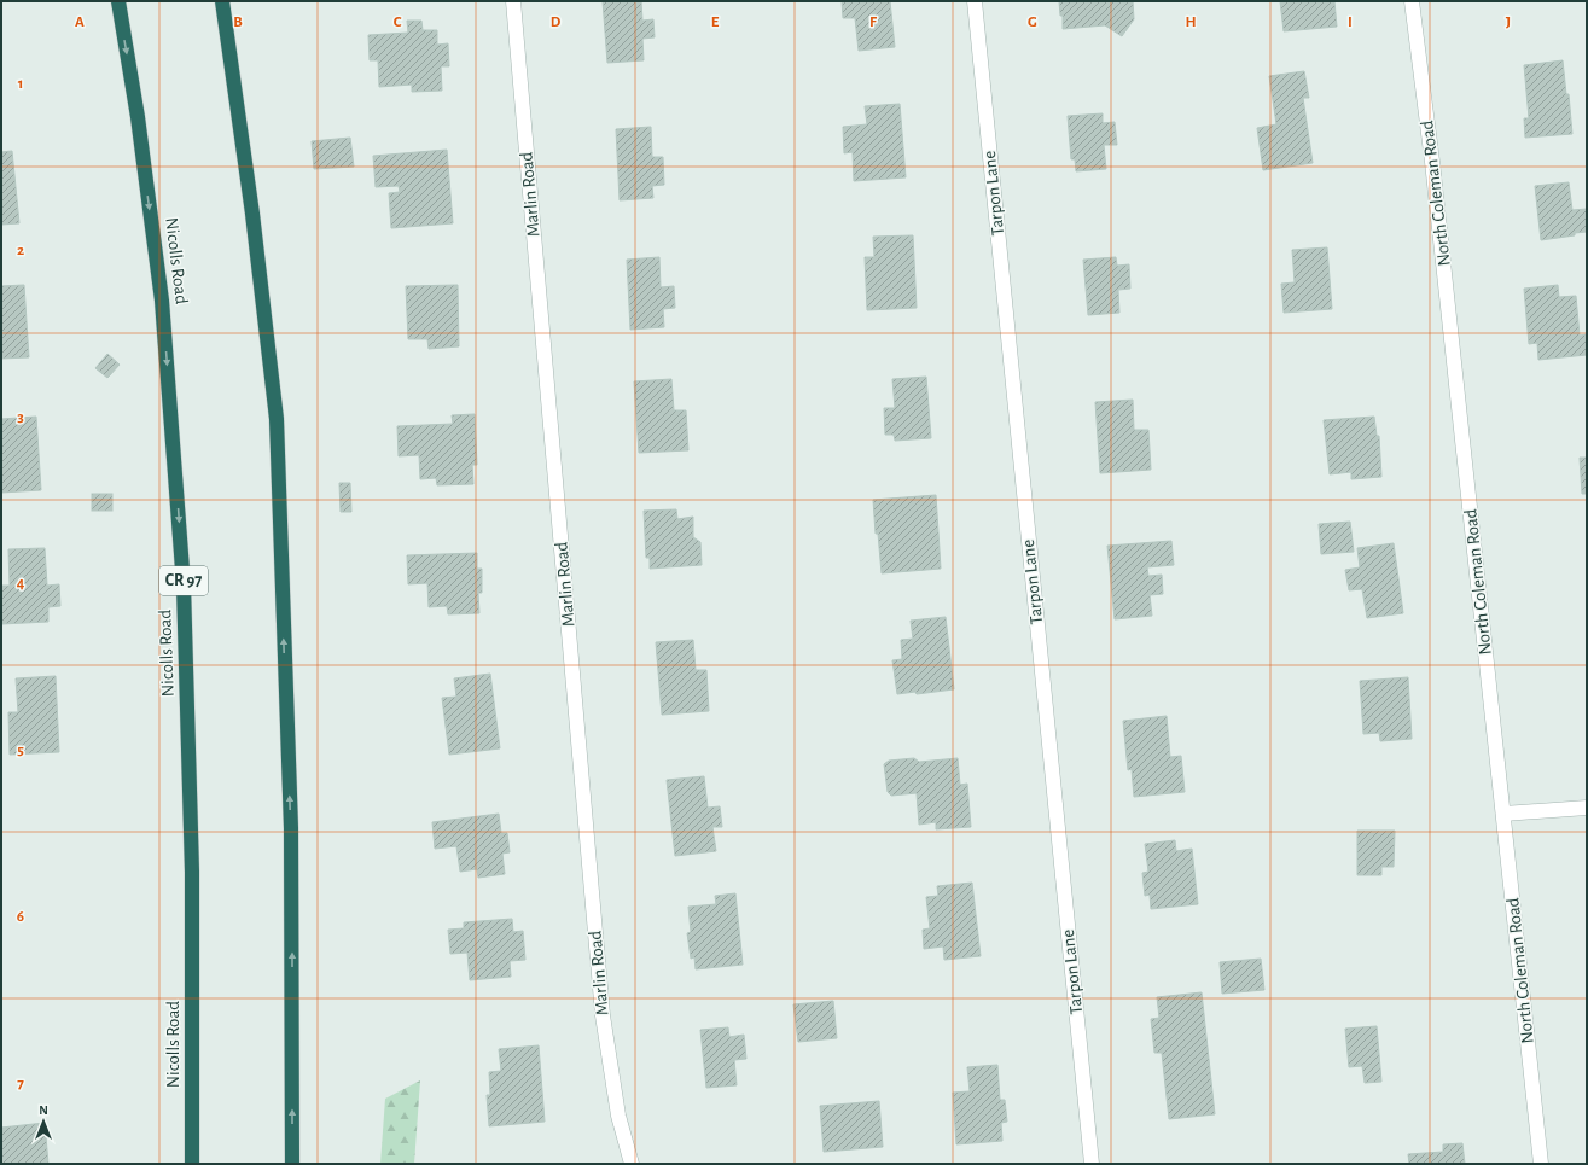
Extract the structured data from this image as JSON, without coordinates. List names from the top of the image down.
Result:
{
  "streets": {
    "highway": ["Nicolls Road", "CR 97"],
    "street": ["Tarpon Lane", "North Coleman Road", "Marlin Road"]
  },
  "north": "top",
  "grid": {
    "columns": [
      "A",
      "B",
      "C",
      "D",
      "E",
      "F",
      "G",
      "H",
      "I",
      "J"
    ],
    "rows": [
      "1",
      "2",
      "3",
      "4",
      "5",
      "6",
      "7"
    ]
  }
}
